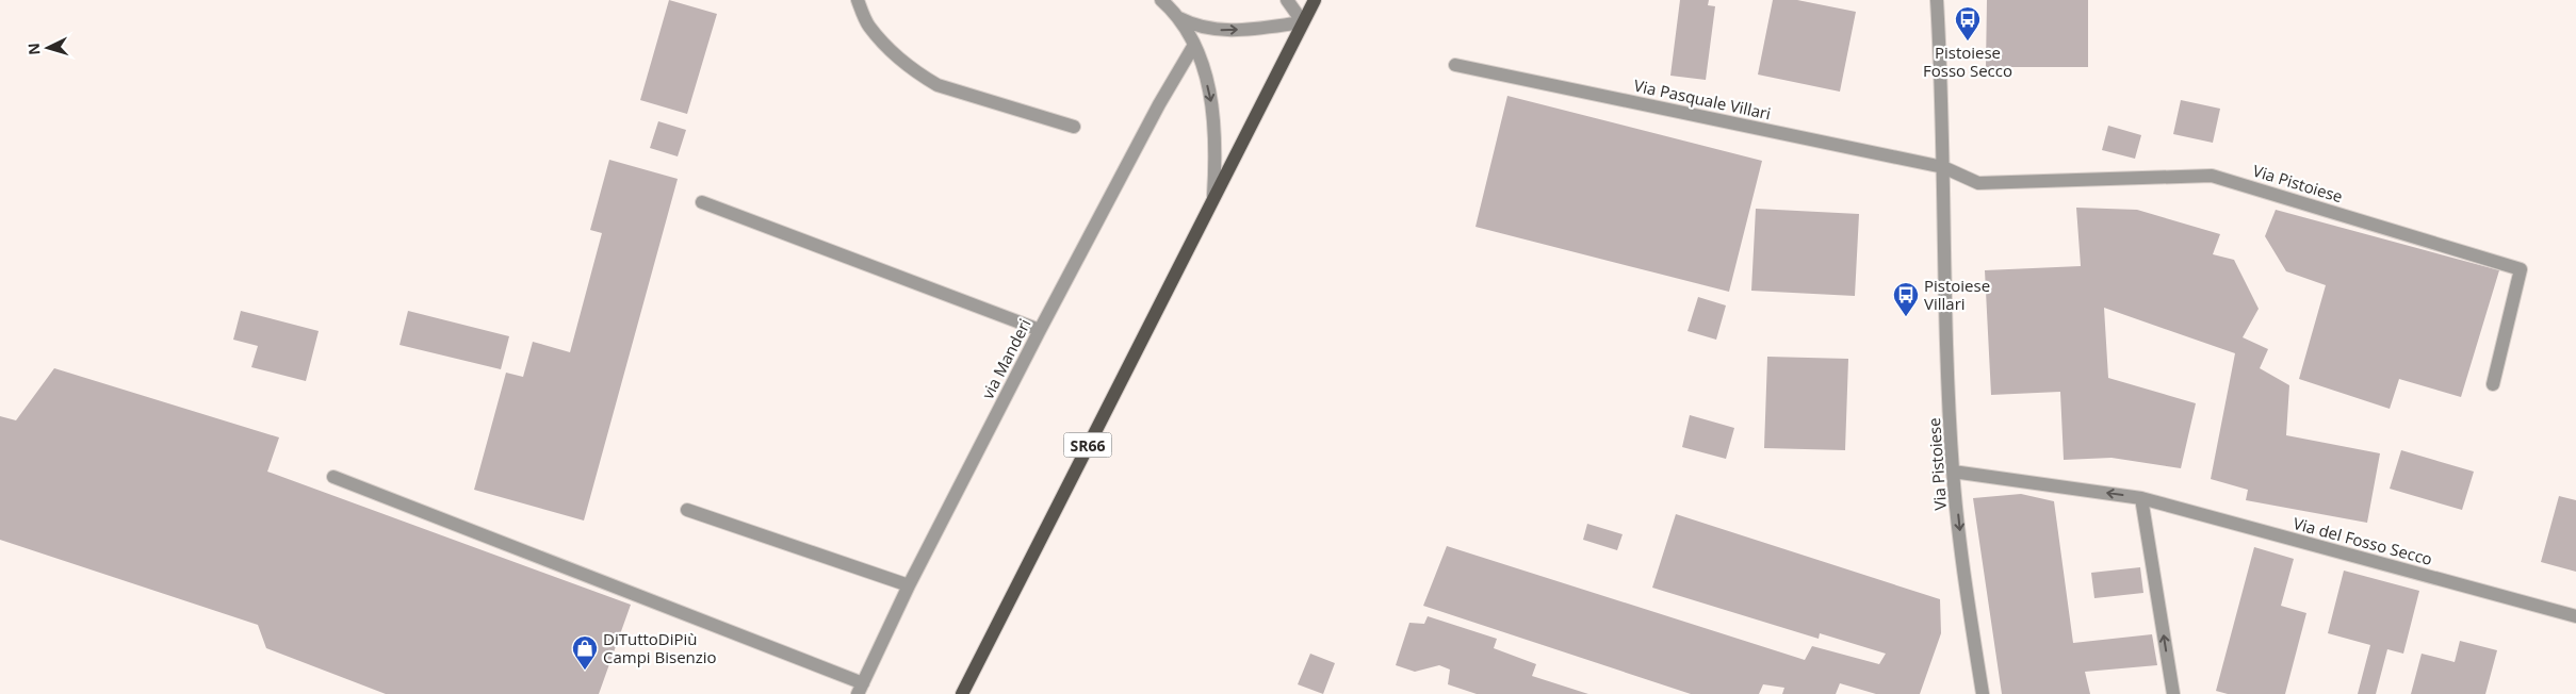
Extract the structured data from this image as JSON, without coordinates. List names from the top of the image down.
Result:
{
  "streets": {
    "main road": ["SR66"],
    "street": [
      "Via Pasquale Villari",
      "Via Pistoiese",
      "via Manderi",
      "Via del Fosso Secco"
    ]
  },
  "crossings": [
    ["Via Pasquale Villari", "Via Pistoiese"],
    ["Via Pistoiese", "Via del Fosso Secco"]
  ],
  "places": {
    "bus stop": ["Pistoiese Fosso Secco", "Pistoiese Villari"],
    "shop": ["DiTuttoDiPiù Campi Bisenzio"]
  },
  "north": "left"
}
